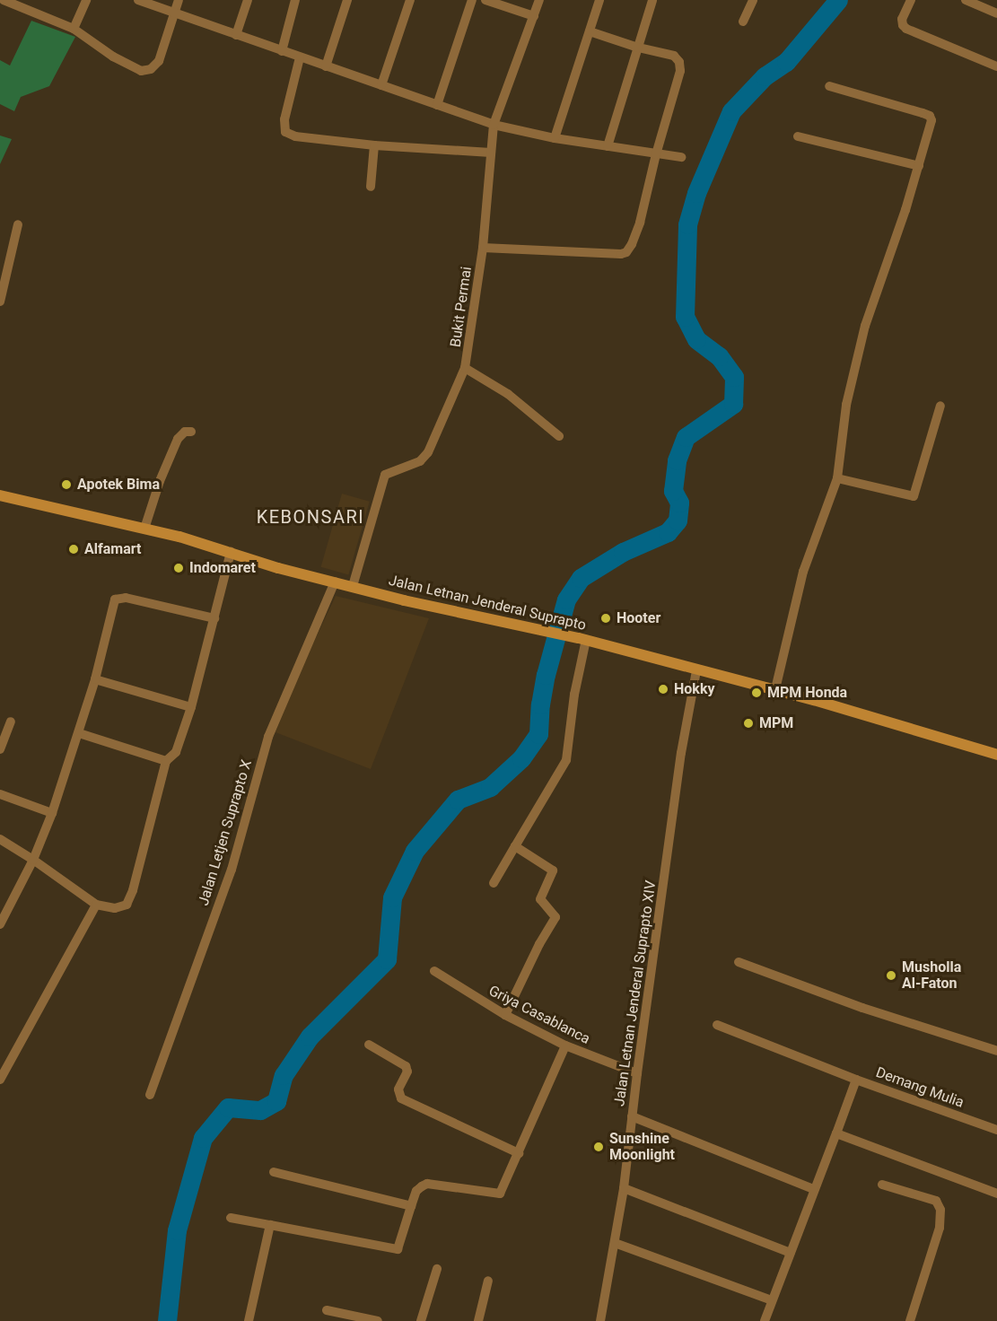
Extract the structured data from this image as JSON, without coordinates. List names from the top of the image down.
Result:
{
  "streets": {
    "main road": ["Jalan Letnan Jenderal Suprapto"],
    "street": [
      "Bukit Permai",
      "Jalan Letjen Suprapto X",
      "Jalan Letnan Jenderal Suprapto XIV",
      "Griya Casablanca",
      "Demang Mulia"
    ]
  },
  "crossings": [
    ["Bukit Permai", "Jalan Letnan Jenderal Suprapto"],
    ["Jalan Letnan Jenderal Suprapto", "Jalan Letjen Suprapto X"],
    ["Jalan Letnan Jenderal Suprapto", "Jalan Letnan Jenderal Suprapto XIV"],
    ["Jalan Letnan Jenderal Suprapto XIV", "Griya Casablanca"]
  ],
  "districts": ["KEBONSARI"],
  "places": [
    "Apotek Bima",
    "Alfamart",
    "Indomaret",
    "Hooter",
    "Hokky",
    "MPM Honda",
    "MPM",
    "Musholla Al-Faton",
    "Sunshine Moonlight"
  ]
}
